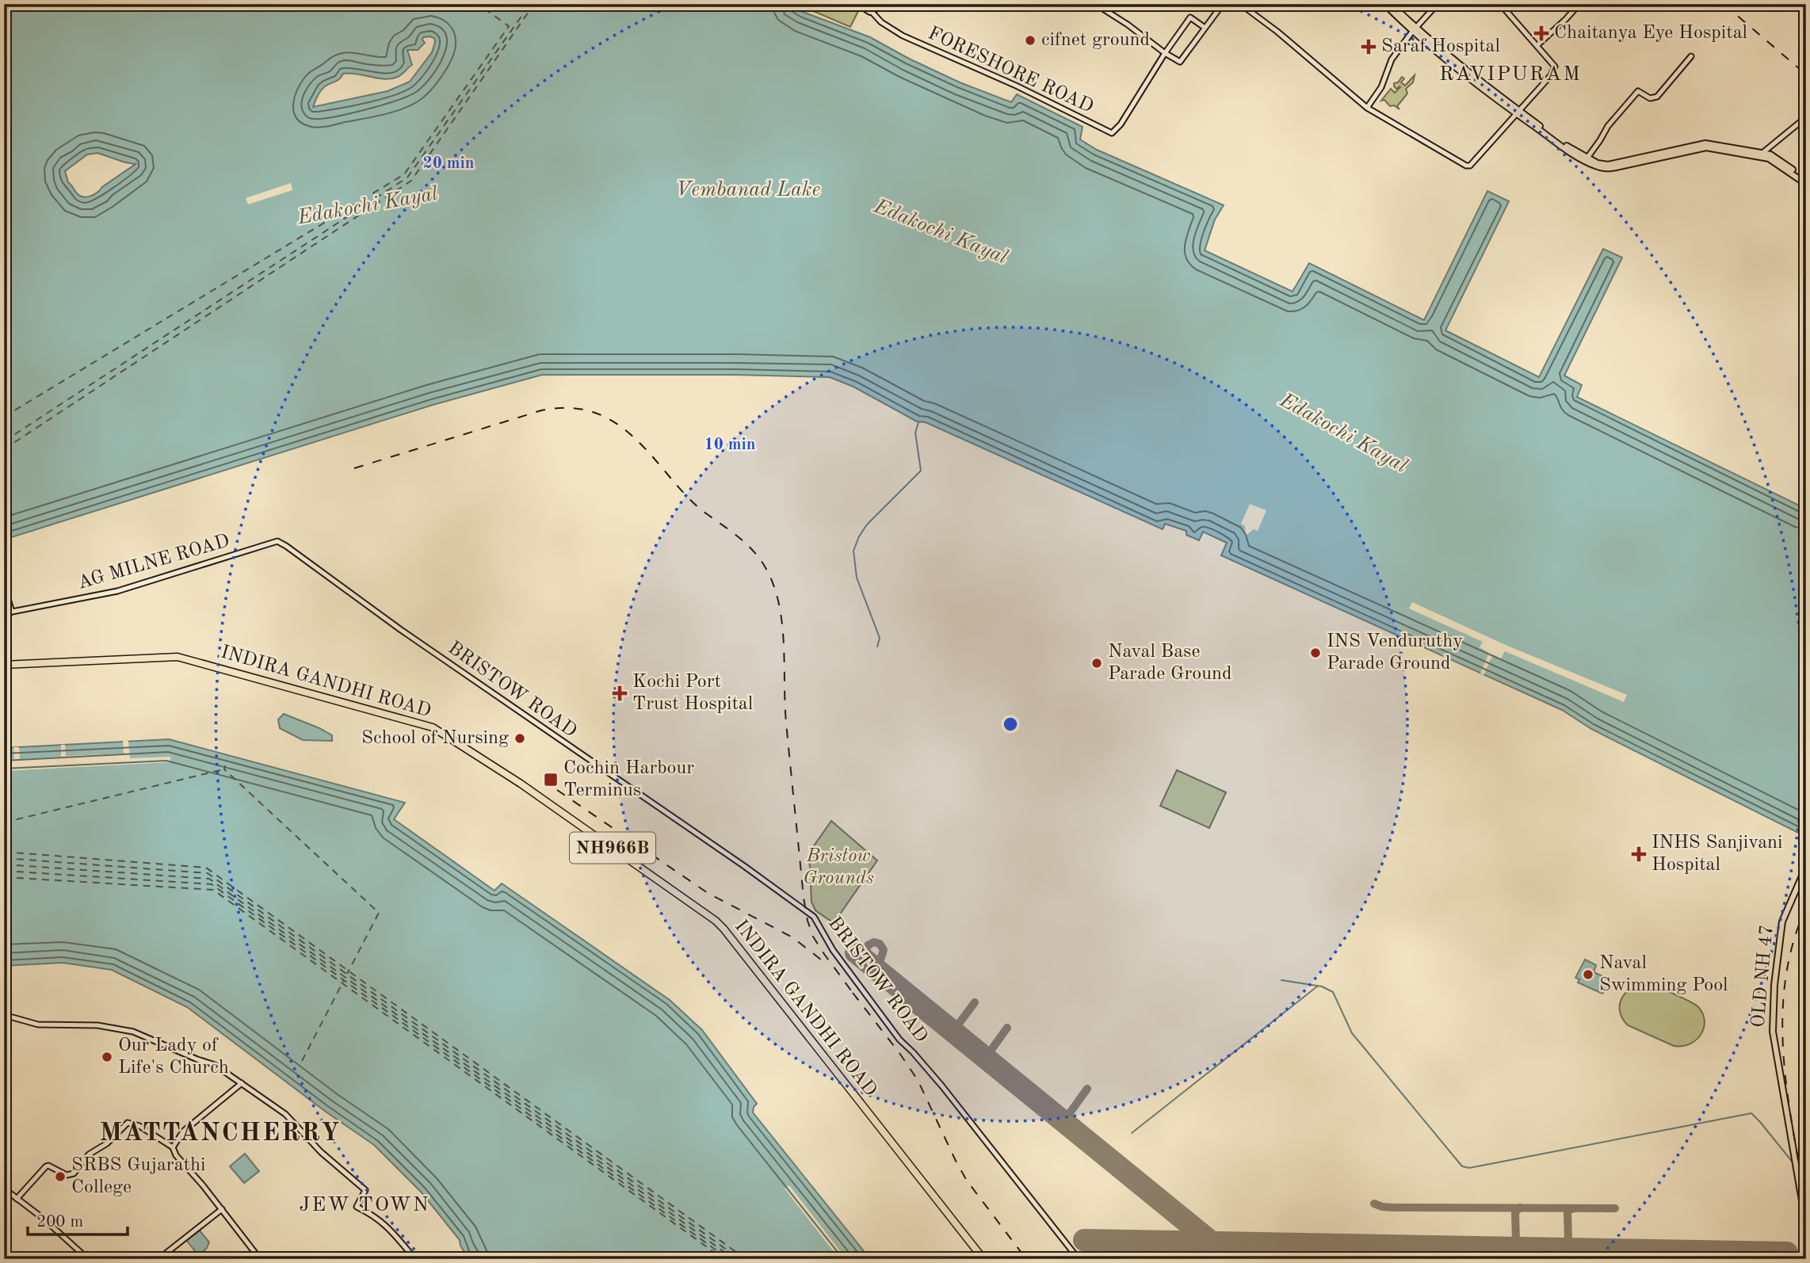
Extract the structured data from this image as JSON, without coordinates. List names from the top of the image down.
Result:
{
  "streets": {
    "highway": ["INDIRA GANDHI ROAD", "NH966B"],
    "main road": ["OLD NH 47"],
    "street": ["FORESHORE ROAD", "AG MILNE ROAD", "BRISTOW ROAD"]
  },
  "crossings": [
    ["AG MILNE ROAD", "BRISTOW ROAD"]
  ],
  "districts": ["RAVIPURAM", "MATTANCHERRY", "JEW TOWN"],
  "water": ["Vembanad Lake", "Edakochi Kayal"],
  "parks": ["Bristow Grounds"],
  "places": {
    "health": [
      "Chaitanya Eye Hospital",
      "Saraf Hospital",
      "Kochi Port Trust Hospital",
      "INHS Sanjivani Hospital"
    ],
    "other": [
      "cifnet ground",
      "INS Venduruthy Parade Ground",
      "Naval Base Parade Ground",
      "School of Nursing",
      "Naval Swimming Pool",
      "Our Lady of Life's Church",
      "SRBS Gujarathi College"
    ],
    "transit": ["Cochin Harbour Terminus"]
  },
  "scale_bar": "200 m",
  "rings": ["20 min", "10 min"]
}
